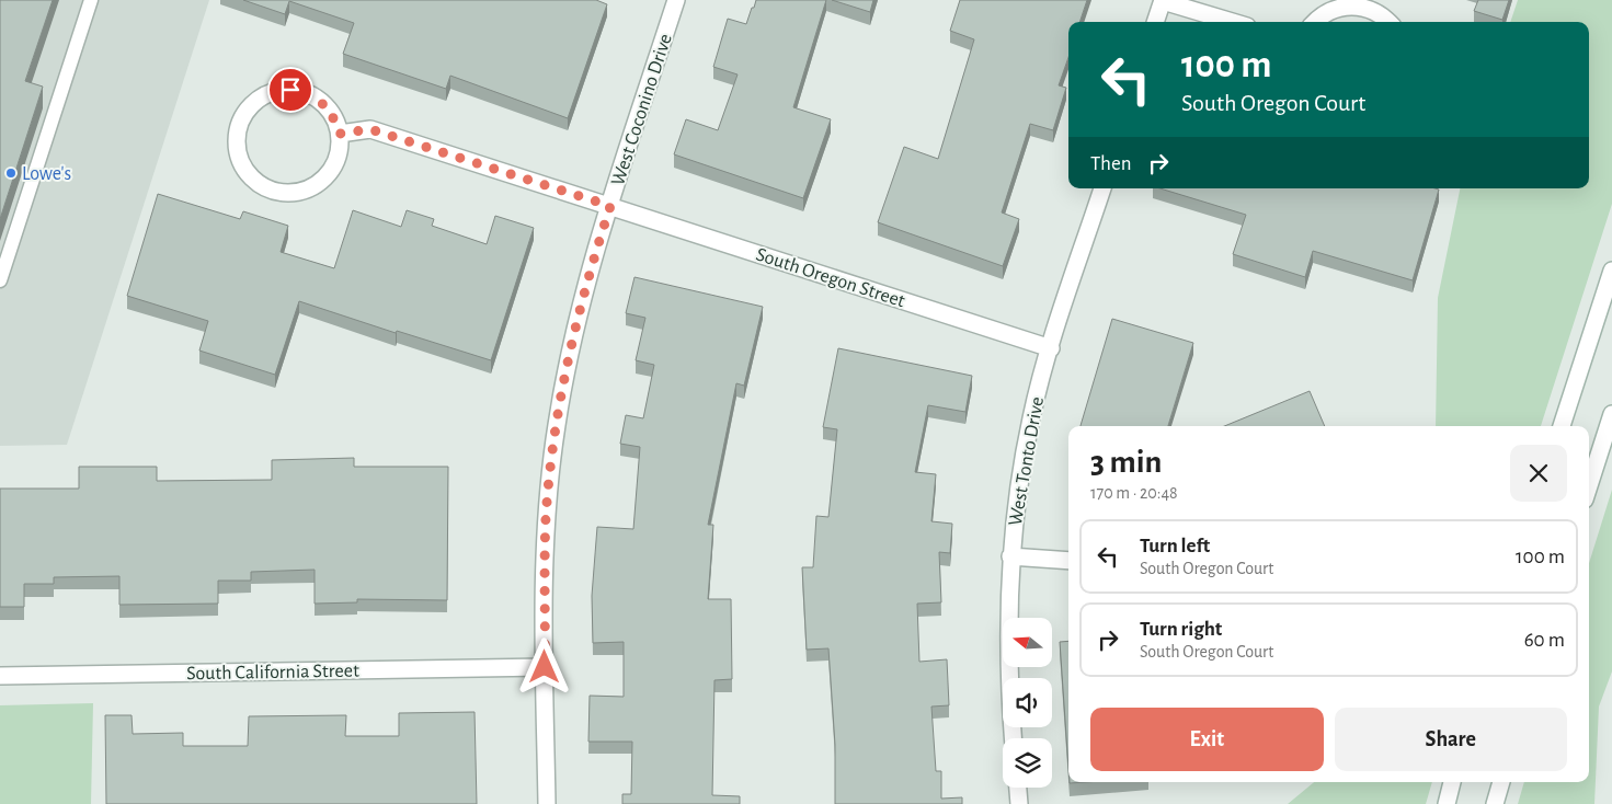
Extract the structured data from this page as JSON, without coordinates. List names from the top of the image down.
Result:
{
  "streets": {
    "street": [
      "West Coconino Drive",
      "South Oregon Street",
      "West Tonto Drive",
      "South California Street"
    ]
  },
  "crossings": [
    ["West Coconino Drive", "South Oregon Street"],
    ["West Coconino Drive", "South California Street"],
    ["South Oregon Street", "West Tonto Drive"]
  ],
  "places": ["Lowe's"],
  "north": "left",
  "page": {
    "turn": ["100 m", "South Oregon Court"],
    "then": "Then",
    "heading": ["3 min", "170 m · 20:48"],
    "list": [
      {
        "name": "Turn left",
        "note": "South Oregon Court",
        "value": "100 m"
      },
      {
        "name": "Turn right",
        "note": "South Oregon Court",
        "value": "60 m"
      }
    ],
    "buttons": ["Exit", "Share"]
  }
}
